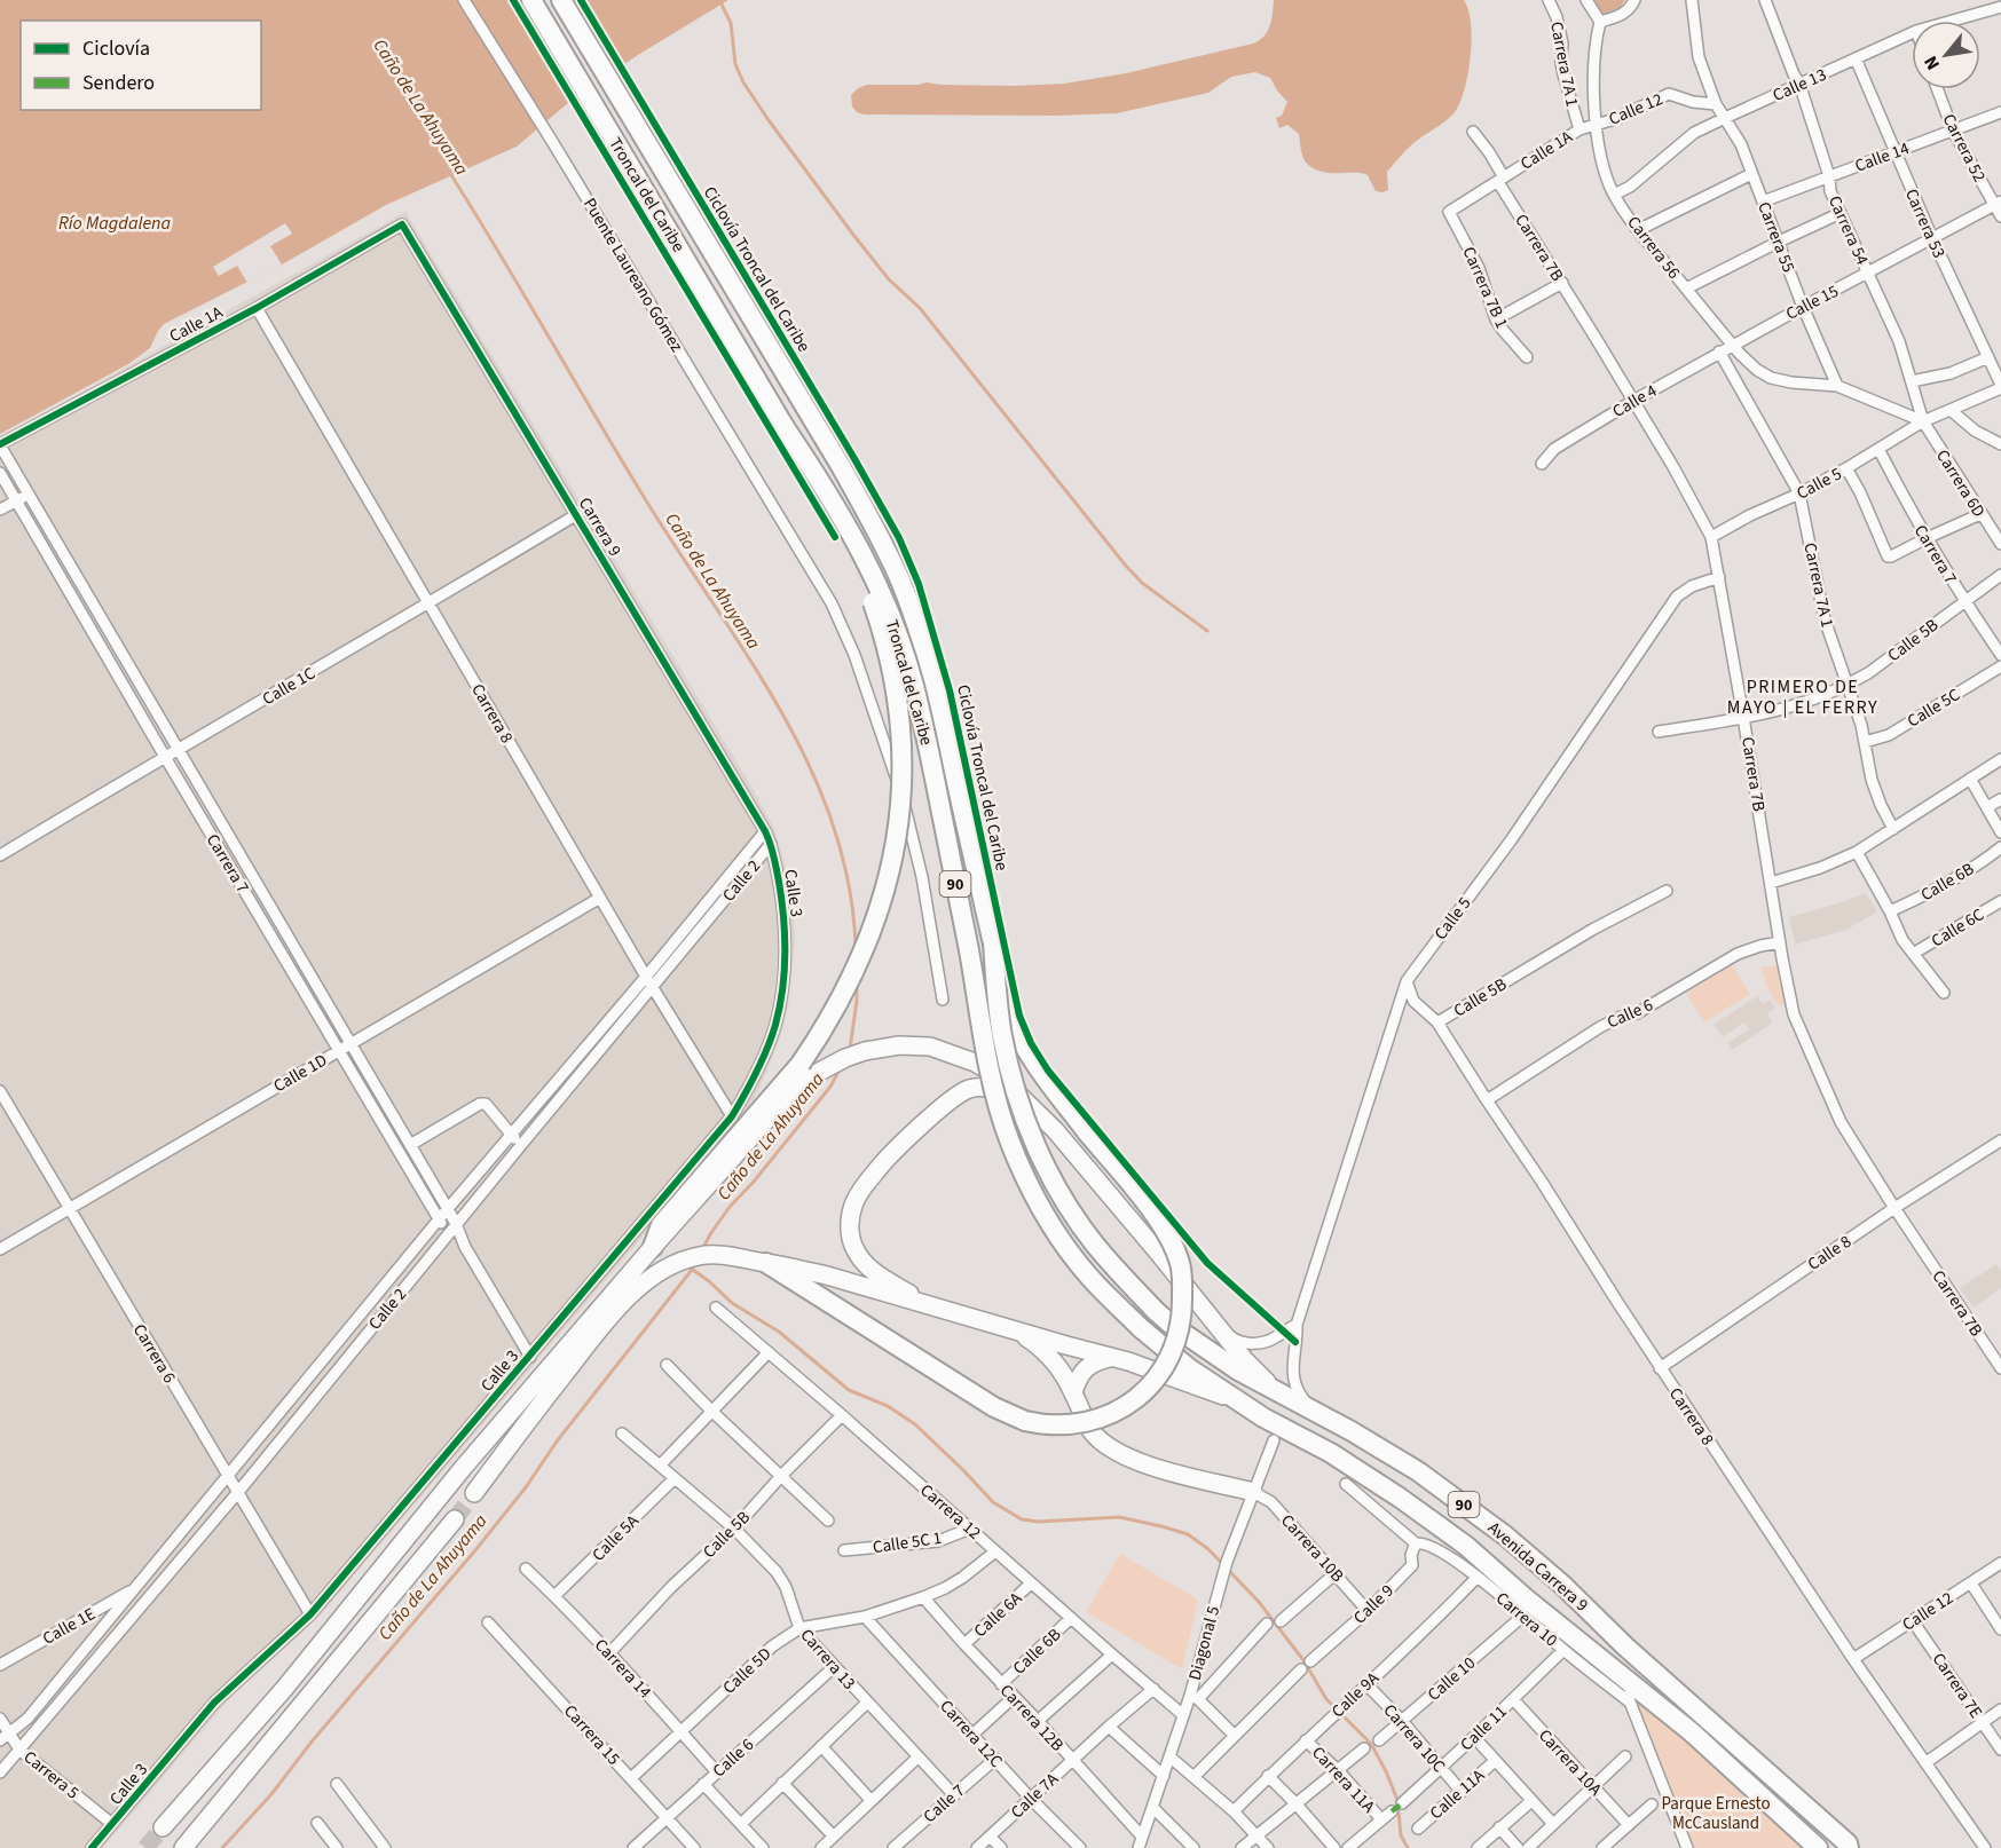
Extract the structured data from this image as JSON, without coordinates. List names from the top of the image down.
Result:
{
  "streets": {
    "highway": ["Troncal del Caribe", "90", "Avenida Carrera 9"],
    "street": [
      "Carrera 7A 1",
      "Calle 13",
      "Calle 12",
      "Carrera 52",
      "Calle 1A",
      "Calle 14",
      "Carrera 53",
      "Carrera 54",
      "Carrera 55",
      "Carrera 7B",
      "Carrera 56",
      "Puente Laureano Gómez",
      "Carrera 7B 1",
      "Calle 15",
      "Calle 4",
      "Calle 5",
      "Carrera 6D",
      "Carrera 9",
      "Carrera 7",
      "Calle 5B",
      "Calle 1C",
      "Calle 5C",
      "Carrera 8",
      "Calle 2",
      "Calle 6B",
      "Calle 3",
      "Calle 6C",
      "Calle 6",
      "Calle 1D",
      "Calle 8",
      "Carrera 6",
      "Carrera 12",
      "Calle 5A",
      "Calle 5C 1",
      "Carrera 10B",
      "Calle 9",
      "Calle 6A",
      "Carrera 10",
      "Calle 1E",
      "Diagonal 5",
      "Carrera 13",
      "Carrera 14",
      "Calle 5D",
      "Calle 10",
      "Carrera 7E",
      "Calle 9A",
      "Carrera 12B",
      "Calle 11",
      "Carrera 12C",
      "Carrera 15",
      "Carrera 10C",
      "Carrera 10A",
      "Carrera 5",
      "Carrera 11A",
      "Calle 11A",
      "Calle 7A",
      "Calle 7"
    ],
    "cycle path": ["Ciclovía Troncal del Caribe"]
  },
  "crossings": [
    ["Carrera 7A 1", "Calle 1A"],
    ["Carrera 7A 1", "Calle 4"],
    ["Carrera 7A 1", "Calle 5"],
    ["Carrera 7A 1", "Calle 5B"],
    ["Carrera 7A 1", "Calle 5C"],
    ["Calle 13", "Carrera 53"],
    ["Calle 13", "Carrera 54"],
    ["Calle 13", "Carrera 55"],
    ["Calle 13", "Carrera 56"],
    ["Calle 12", "Calle 1A"],
    ["Calle 12", "Carrera 55"],
    ["Calle 12", "Carrera 56"],
    ["Calle 12", "Carrera 8"],
    ["Calle 12", "Carrera 7E"],
    ["Carrera 52", "Calle 14"],
    ["Carrera 52", "Calle 15"],
    ["Calle 1A", "Carrera 7B"],
    ["Calle 1A", "Carrera 56"],
    ["Calle 1A", "Carrera 7B 1"],
    ["Calle 1A", "Carrera 9"],
    ["Calle 1A", "Carrera 7"],
    ["Calle 1A", "Carrera 8"],
    ["Calle 14", "Carrera 53"],
    ["Calle 14", "Carrera 54"],
    ["Calle 14", "Carrera 55"],
    ["Troncal del Caribe", "Avenida Carrera 9"],
    ["Carrera 53", "Calle 15"],
    ["Carrera 53", "Calle 5"],
    ["Carrera 54", "Calle 15"],
    ["Carrera 54", "Calle 5"],
    ["Carrera 54", "Carrera 6D"],
    ["Carrera 55", "Carrera 56"],
    ["Carrera 55", "Calle 15"],
    ["Carrera 7B", "Carrera 7B 1"],
    ["Carrera 7B", "Calle 4"],
    ["Carrera 7B", "Calle 5"],
    ["Carrera 7B", "Calle 5B"],
    ["Carrera 7B", "Calle 6"],
    ["Carrera 7B", "Calle 8"],
    ["Carrera 56", "Calle 15"],
    ["Carrera 56", "Calle 4"],
    ["Calle 15", "Calle 4"],
    ["Calle 5", "Carrera 6D"],
    ["Calle 5", "Carrera 7"],
    ["Calle 5", "Carrera 8"],
    ["Calle 5", "Avenida Carrera 9"],
    ["Carrera 9", "Calle 1C"],
    ["Carrera 9", "Calle 2"],
    ["Carrera 9", "Calle 3"],
    ["Carrera 7", "Calle 5B"],
    ["Carrera 7", "Calle 1C"],
    ["Carrera 7", "Calle 2"],
    ["Carrera 7", "Calle 3"],
    ["Carrera 7", "Calle 1D"],
    ["Calle 5B", "Carrera 8"],
    ["Calle 5B", "Carrera 12"],
    ["Calle 5B", "Carrera 13"],
    ["Calle 5B", "Carrera 14"],
    ["Calle 1C", "Carrera 8"],
    ["Carrera 8", "Calle 2"],
    ["Carrera 8", "Calle 3"],
    ["Carrera 8", "Calle 6"],
    ["Carrera 8", "Calle 1D"],
    ["Carrera 8", "Calle 8"],
    ["Calle 2", "Calle 3"],
    ["Calle 2", "Carrera 6"],
    ["Calle 2", "Calle 1E"],
    ["Calle 2", "Carrera 5"],
    ["Calle 6B", "Carrera 12"],
    ["Calle 6B", "Carrera 12B"],
    ["Calle 3", "Carrera 6"],
    ["Calle 3", "Carrera 5"],
    ["Calle 6", "Carrera 13"],
    ["Calle 6", "Carrera 14"],
    ["Calle 6", "Carrera 15"],
    ["Calle 1D", "Carrera 6"],
    ["Carrera 12", "Calle 5C 1"],
    ["Carrera 12", "Calle 6A"],
    ["Carrera 12", "Diagonal 5"],
    ["Carrera 12", "Calle 5D"],
    ["Carrera 12", "Calle 7A"],
    ["Calle 5A", "Carrera 13"],
    ["Calle 5A", "Carrera 14"],
    ["Carrera 10B", "Calle 9"],
    ["Carrera 10B", "Diagonal 5"],
    ["Calle 9", "Carrera 10"],
    ["Calle 6A", "Carrera 12B"],
    ["Carrera 10", "Calle 10"],
    ["Carrera 10", "Calle 9A"],
    ["Carrera 10", "Calle 11"],
    ["Diagonal 5", "Carrera 12B"],
    ["Carrera 13", "Calle 5D"],
    ["Carrera 13", "Calle 7"],
    ["Carrera 14", "Calle 5D"],
    ["Calle 5D", "Carrera 12B"],
    ["Calle 5D", "Carrera 12C"],
    ["Calle 5D", "Carrera 15"],
    ["Calle 10", "Carrera 10C"],
    ["Calle 9A", "Carrera 10C"],
    ["Calle 9A", "Carrera 11A"],
    ["Carrera 12B", "Calle 7A"],
    ["Calle 11", "Carrera 10C"],
    ["Calle 11", "Carrera 10A"],
    ["Carrera 12C", "Calle 7A"],
    ["Carrera 12C", "Calle 7"],
    ["Carrera 10C", "Calle 11A"]
  ],
  "districts": ["PRIMERO DE MAYO | EL FERRY"],
  "water": ["Caño de La Ahuyama", "Río Magdalena"],
  "parks": ["Parque Ernesto McCausland"],
  "legend": ["Ciclovía", "Sendero"],
  "north": "bottom left"
}
